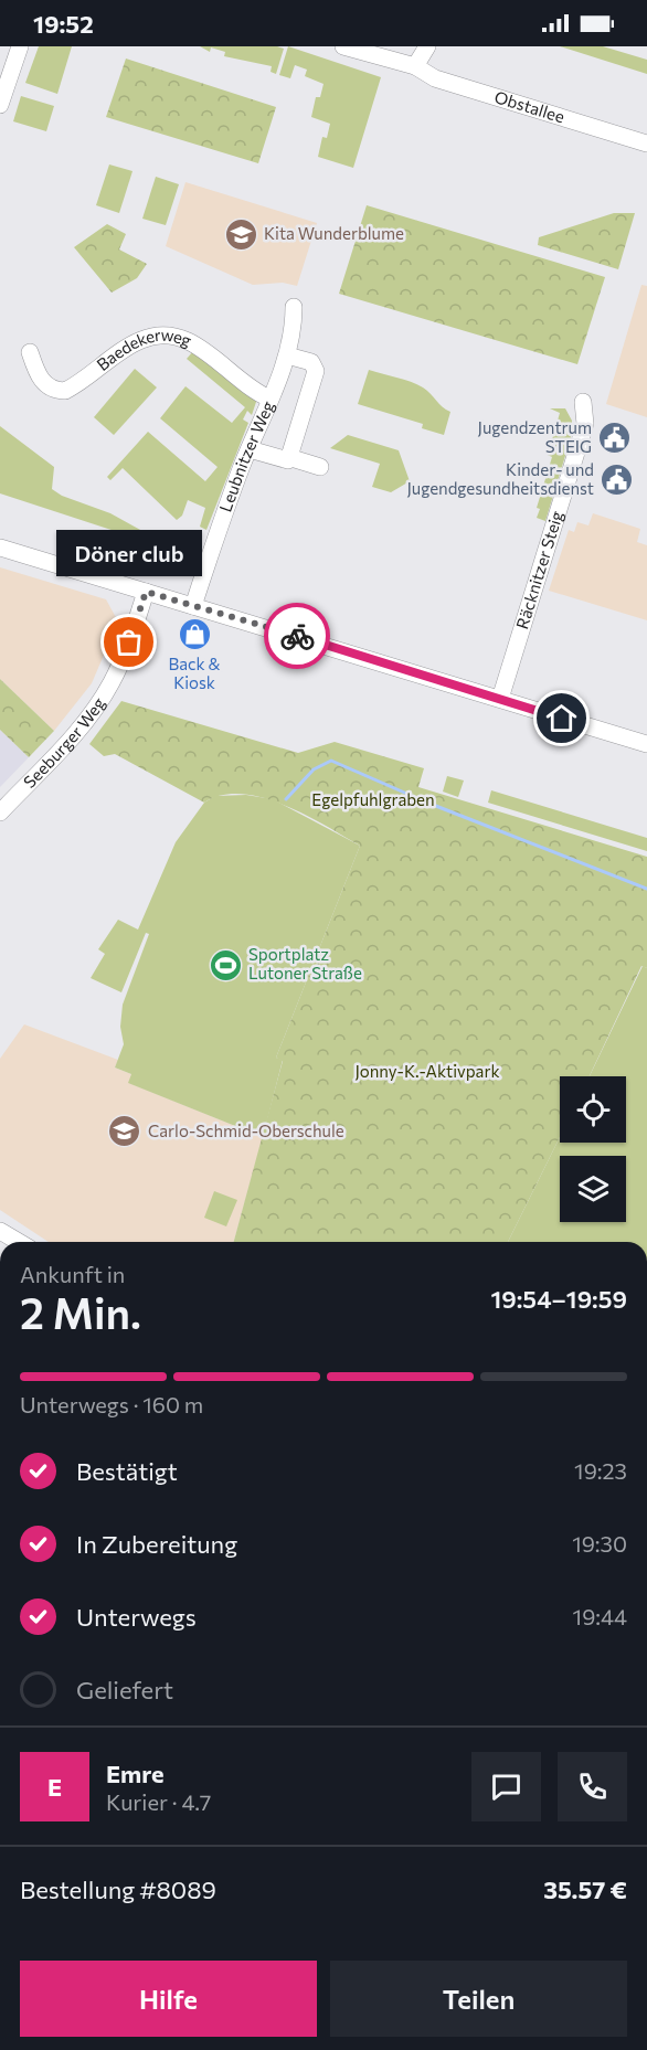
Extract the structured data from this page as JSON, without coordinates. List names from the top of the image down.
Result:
{
  "streets": {
    "street": [
      "Obstallee",
      "Baedekerweg",
      "Leubnitzer Weg",
      "Räcknitzer Steig",
      "Seeburger Weg"
    ]
  },
  "crossings": [
    ["Baedekerweg", "Leubnitzer Weg"]
  ],
  "parks": ["Egelpfuhlgraben", "Jonny-K.-Aktivpark"],
  "places": {
    "school or university": ["Kita Wunderblume", "Carlo-Schmid-Oberschule"],
    "public building": ["Jugendzentrum STEIG", "Kinder- und Jugendgesundheitsdienst"],
    "shop": ["Back & Kiosk"],
    "other": ["Döner club"],
    "sports": ["Sportplatz Lutoner Straße"]
  },
  "page": {
    "status": "19:52",
    "bubble": "Döner club",
    "heading": ["2 Min.", "Ankunft in", "19:54–19:59"],
    "panel": [
      "Emre",
      "Kurier · 4.7",
      "Bestellung #8089",
      "35.57 €"
    ],
    "bar": "Unterwegs · 160 m",
    "list": [
      ["Bestätigt", "19:23"],
      ["In Zubereitung", "19:30"],
      ["Unterwegs", "19:44"],
      "Geliefert"
    ],
    "round": "E",
    "buttons": ["Hilfe", "Teilen"]
  }
}
